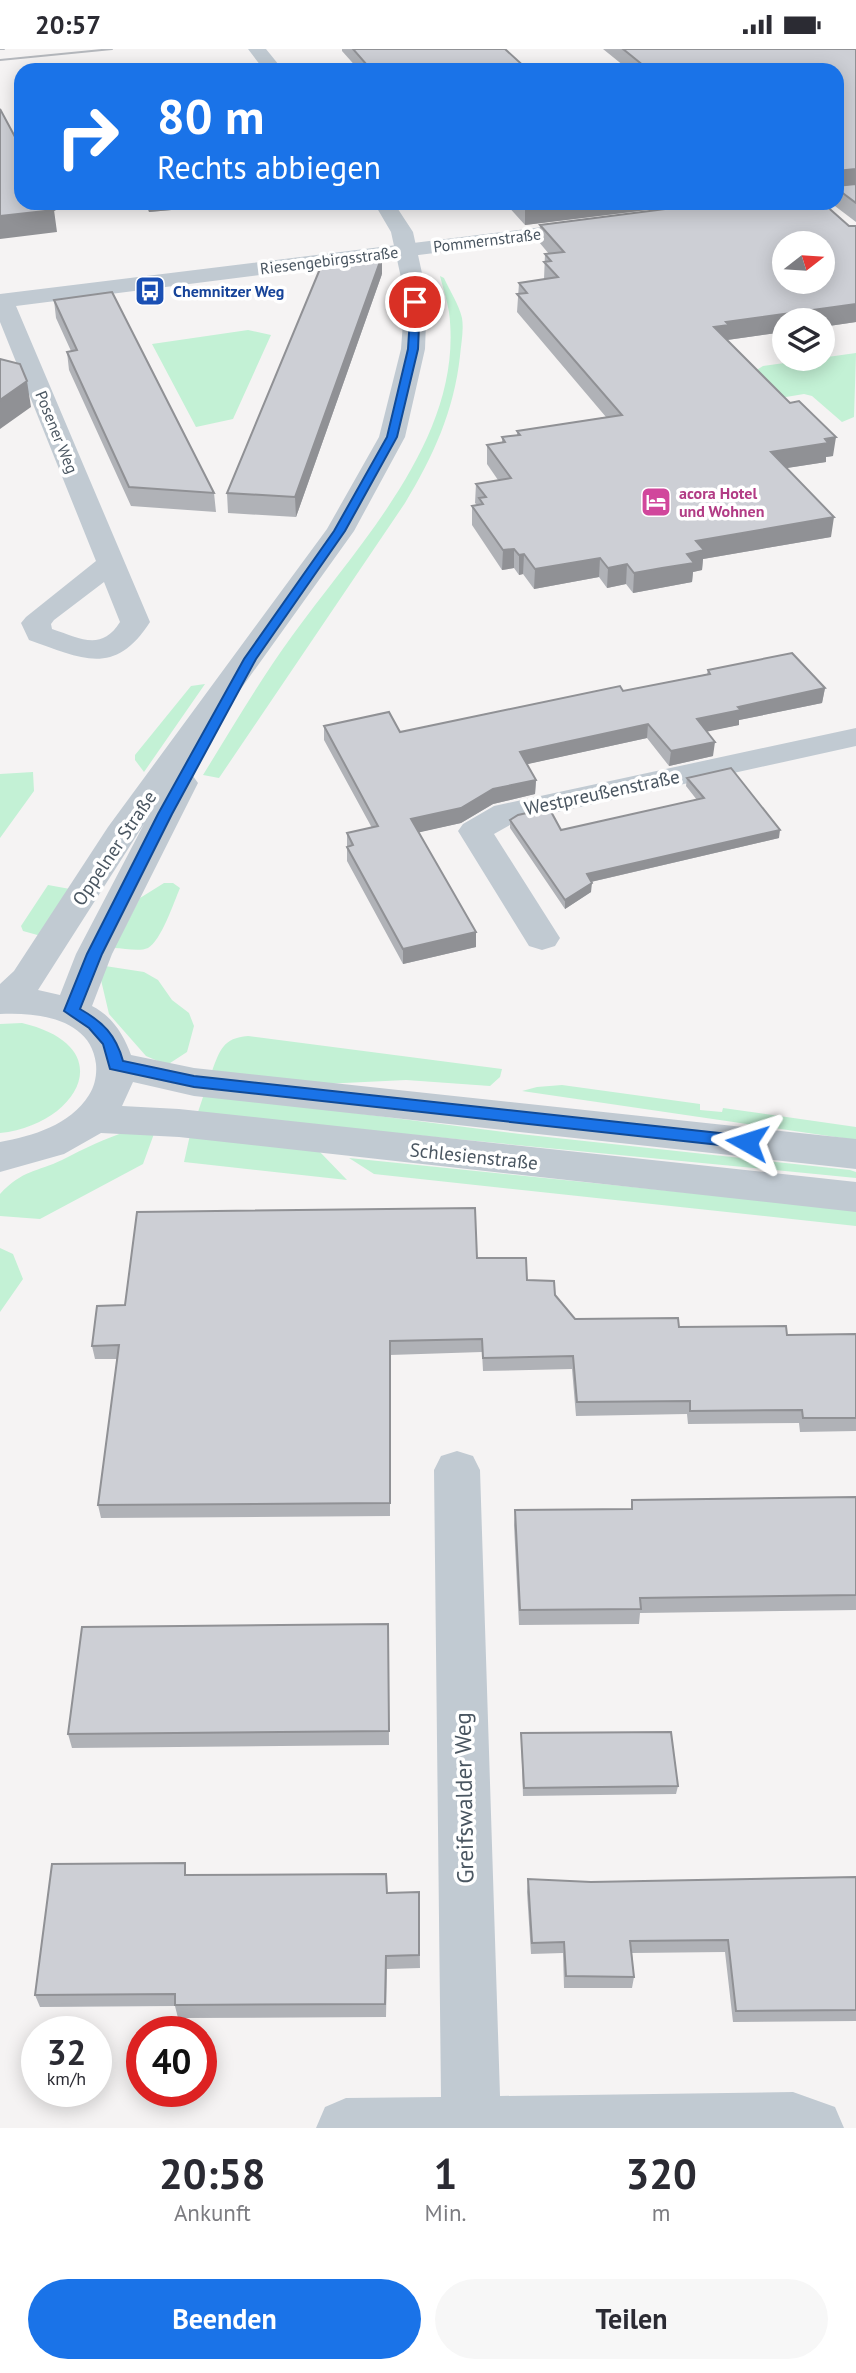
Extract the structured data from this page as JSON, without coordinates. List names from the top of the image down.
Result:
{
  "streets": {
    "street": [
      "Pommernstraße",
      "Riesengebirgsstraße",
      "Posener Weg",
      "Westpreußenstraße",
      "Oppelner Straße",
      "Schlesienstraße",
      "Greifswalder Weg"
    ]
  },
  "crossings": [
    ["Pommernstraße", "Riesengebirgsstraße"],
    ["Pommernstraße", "Oppelner Straße"],
    ["Riesengebirgsstraße", "Posener Weg"],
    ["Riesengebirgsstraße", "Oppelner Straße"]
  ],
  "places": {
    "bus stop": ["Chemnitzer Weg"],
    "hotel": ["acora Hotel und Wohnen"]
  },
  "north": "right",
  "page": {
    "status": "20:57",
    "turn": ["80 m", "Rechts abbiegen"],
    "speed": "32 km/h",
    "limit": "40",
    "eta": [
      "20:58",
      "Ankunft",
      "1",
      "Min.",
      "320",
      "m"
    ],
    "buttons": ["Beenden", "Teilen"]
  }
}
